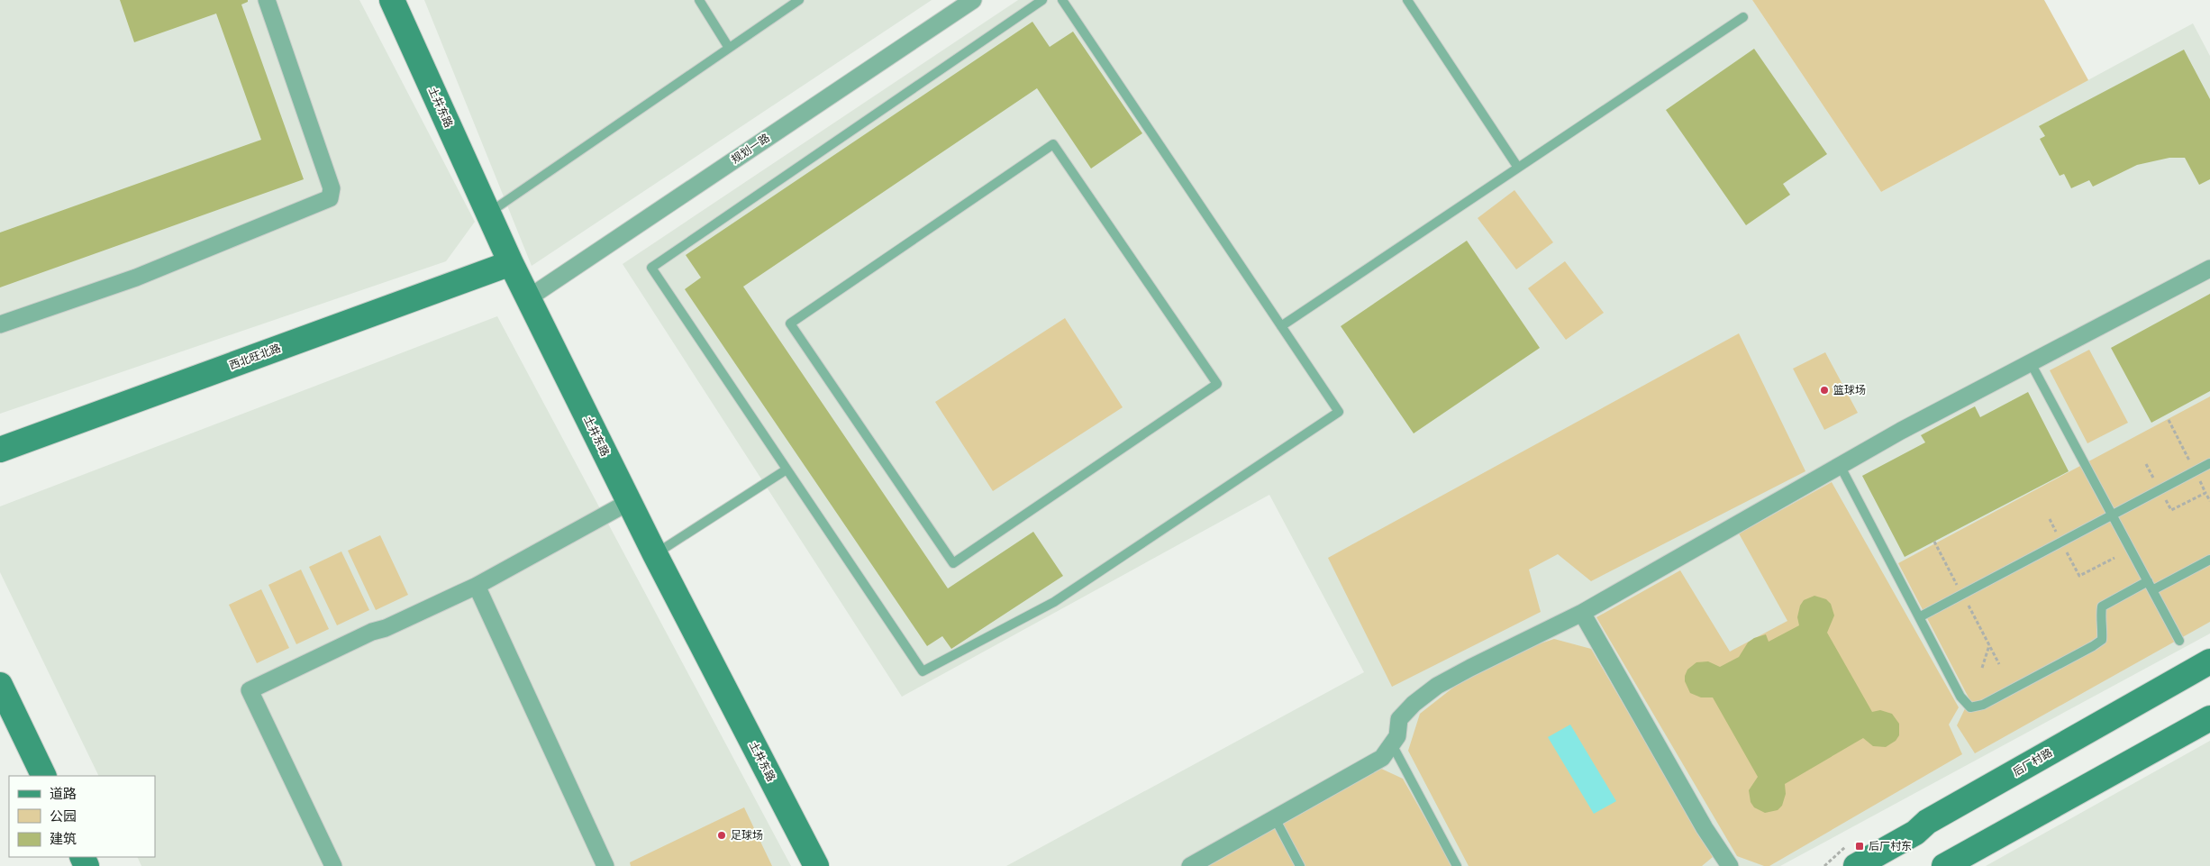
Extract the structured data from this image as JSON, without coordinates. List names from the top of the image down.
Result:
{
  "streets": {
    "street": [
      "土井东路",
      "规划一路",
      "西北旺北路",
      "后厂村路"
    ]
  },
  "crossings": [
    ["土井东路", "规划一路"],
    ["土井东路", "西北旺北路"]
  ],
  "places": {
    "other": ["篮球场", "足球场"],
    "transit": ["后厂村东"]
  },
  "legend": ["道路", "公园", "建筑"]
}
